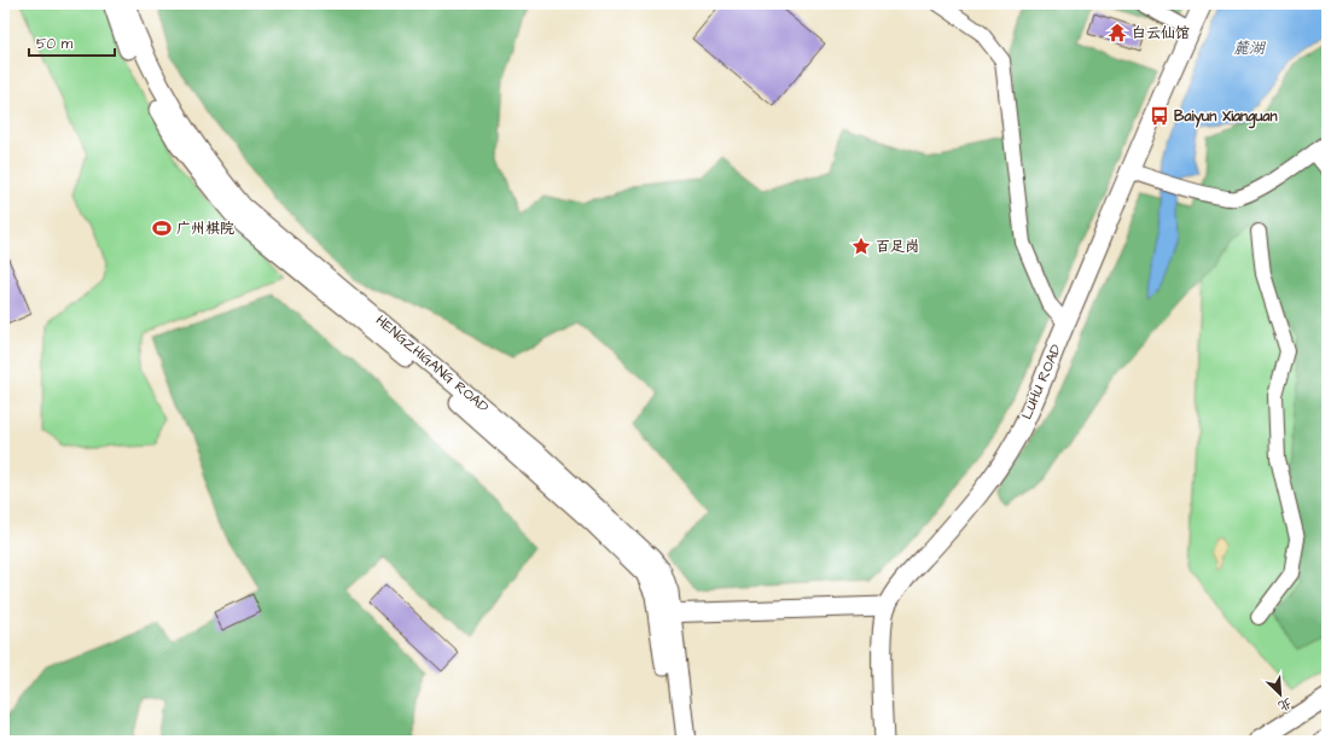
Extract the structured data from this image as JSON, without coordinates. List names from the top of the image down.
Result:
{
  "streets": {
    "main road": ["HENGZHIGANG ROAD", "LUHU ROAD"]
  },
  "water": ["麓湖"],
  "places": {
    "temple": ["白云仙馆"],
    "bus stop": ["Baiyun Xianguan"],
    "sports": ["广州棋院"],
    "place": ["百足岗"]
  },
  "scale_bar": "50 m",
  "north": "bottom right"
}
